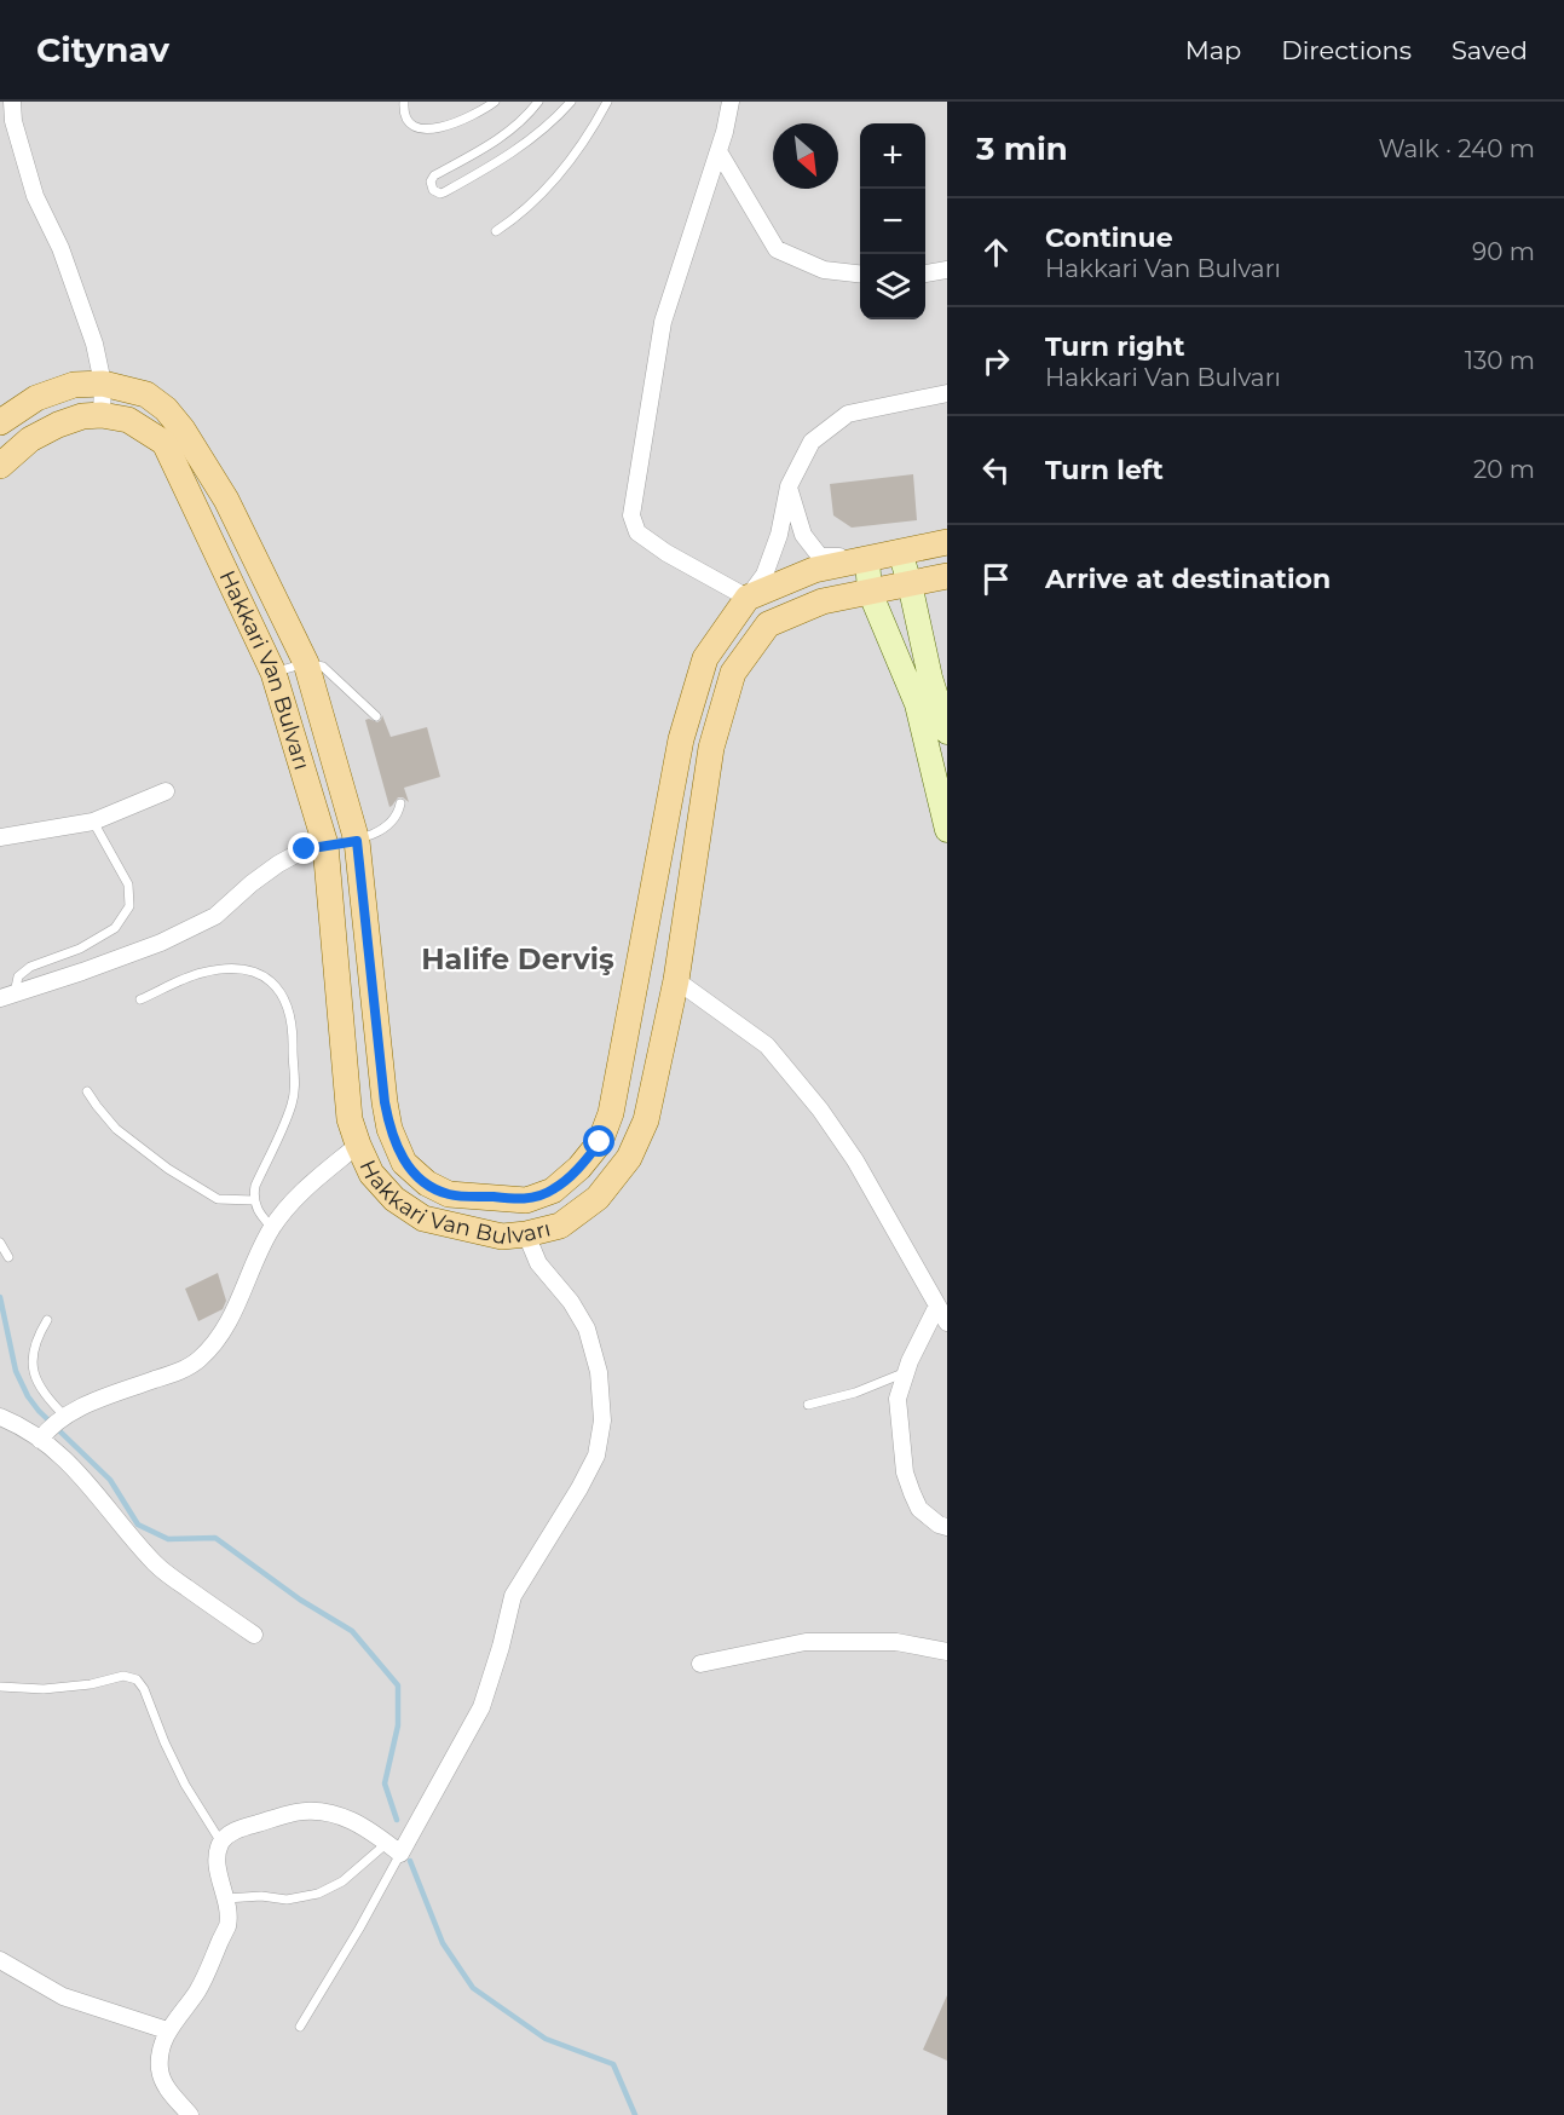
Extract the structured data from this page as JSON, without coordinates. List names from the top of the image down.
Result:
{
  "streets": {
    "main road": ["Hakkari Van Bulvarı"]
  },
  "districts": ["Halife Derviş"],
  "north": "bottom right",
  "page": {
    "header": "Citynav",
    "nav": ["Map", "Directions", "Saved"],
    "heading": ["3 min", "Walk · 240 m"],
    "map_buttons": ["+", "−"],
    "list": [
      ["Continue", "Hakkari Van Bulvarı", "90 m"],
      ["Turn right", "Hakkari Van Bulvarı", "130 m"],
      ["Turn left", "20 m"],
      "Arrive at destination"
    ]
  }
}
